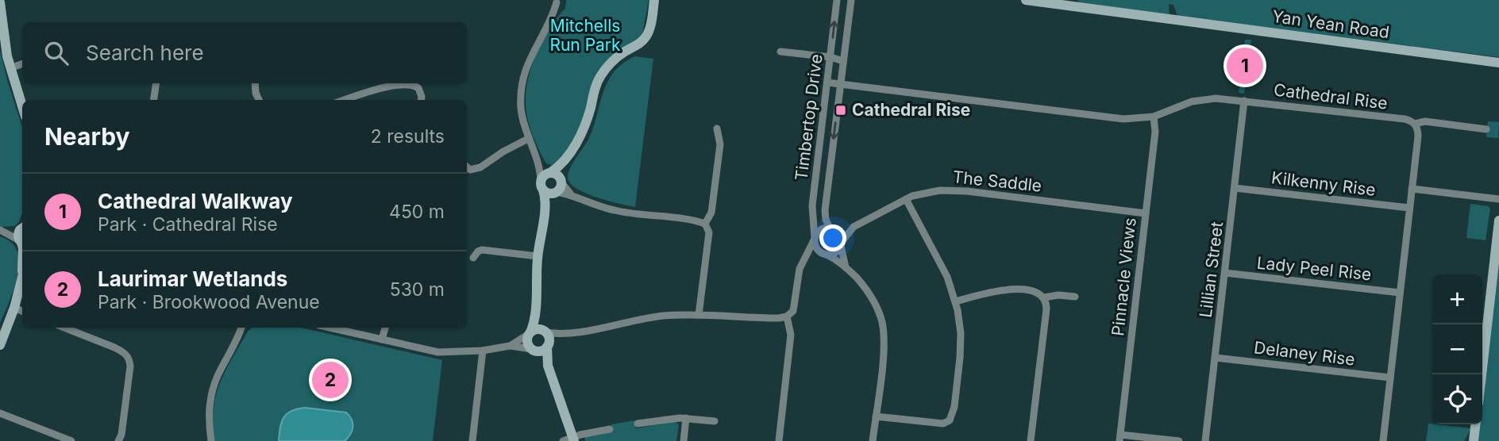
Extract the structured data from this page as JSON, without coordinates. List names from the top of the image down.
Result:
{
  "streets": {
    "street": [
      "Yan Yean Road",
      "Cathedral Rise",
      "Timbertop Drive",
      "The Saddle",
      "Kilkenny Rise",
      "Lady Peel Rise",
      "Lillian Street",
      "Pinnacle Views",
      "Delaney Rise"
    ]
  },
  "crossings": [
    ["Cathedral Rise", "Timbertop Drive"],
    ["Cathedral Rise", "Lillian Street"],
    ["Cathedral Rise", "Pinnacle Views"],
    ["Timbertop Drive", "The Saddle"],
    ["The Saddle", "Pinnacle Views"],
    ["Kilkenny Rise", "Lillian Street"],
    ["Lady Peel Rise", "Lillian Street"],
    ["Lillian Street", "Delaney Rise"]
  ],
  "parks": ["Mitchells Run Park"],
  "places": {
    "transit": ["Cathedral Rise"]
  },
  "page": {
    "search": "Search here",
    "pins": ["1", "2"],
    "heading": ["Nearby", "2 results"],
    "list": [
      {
        "mark": "1",
        "name": "Cathedral Walkway",
        "note": "Park · Cathedral Rise",
        "value": "450 m"
      },
      {
        "mark": "2",
        "name": "Laurimar Wetlands",
        "note": "Park · Brookwood Avenue",
        "value": "530 m"
      }
    ],
    "map_buttons": ["+", "−"]
  }
}
